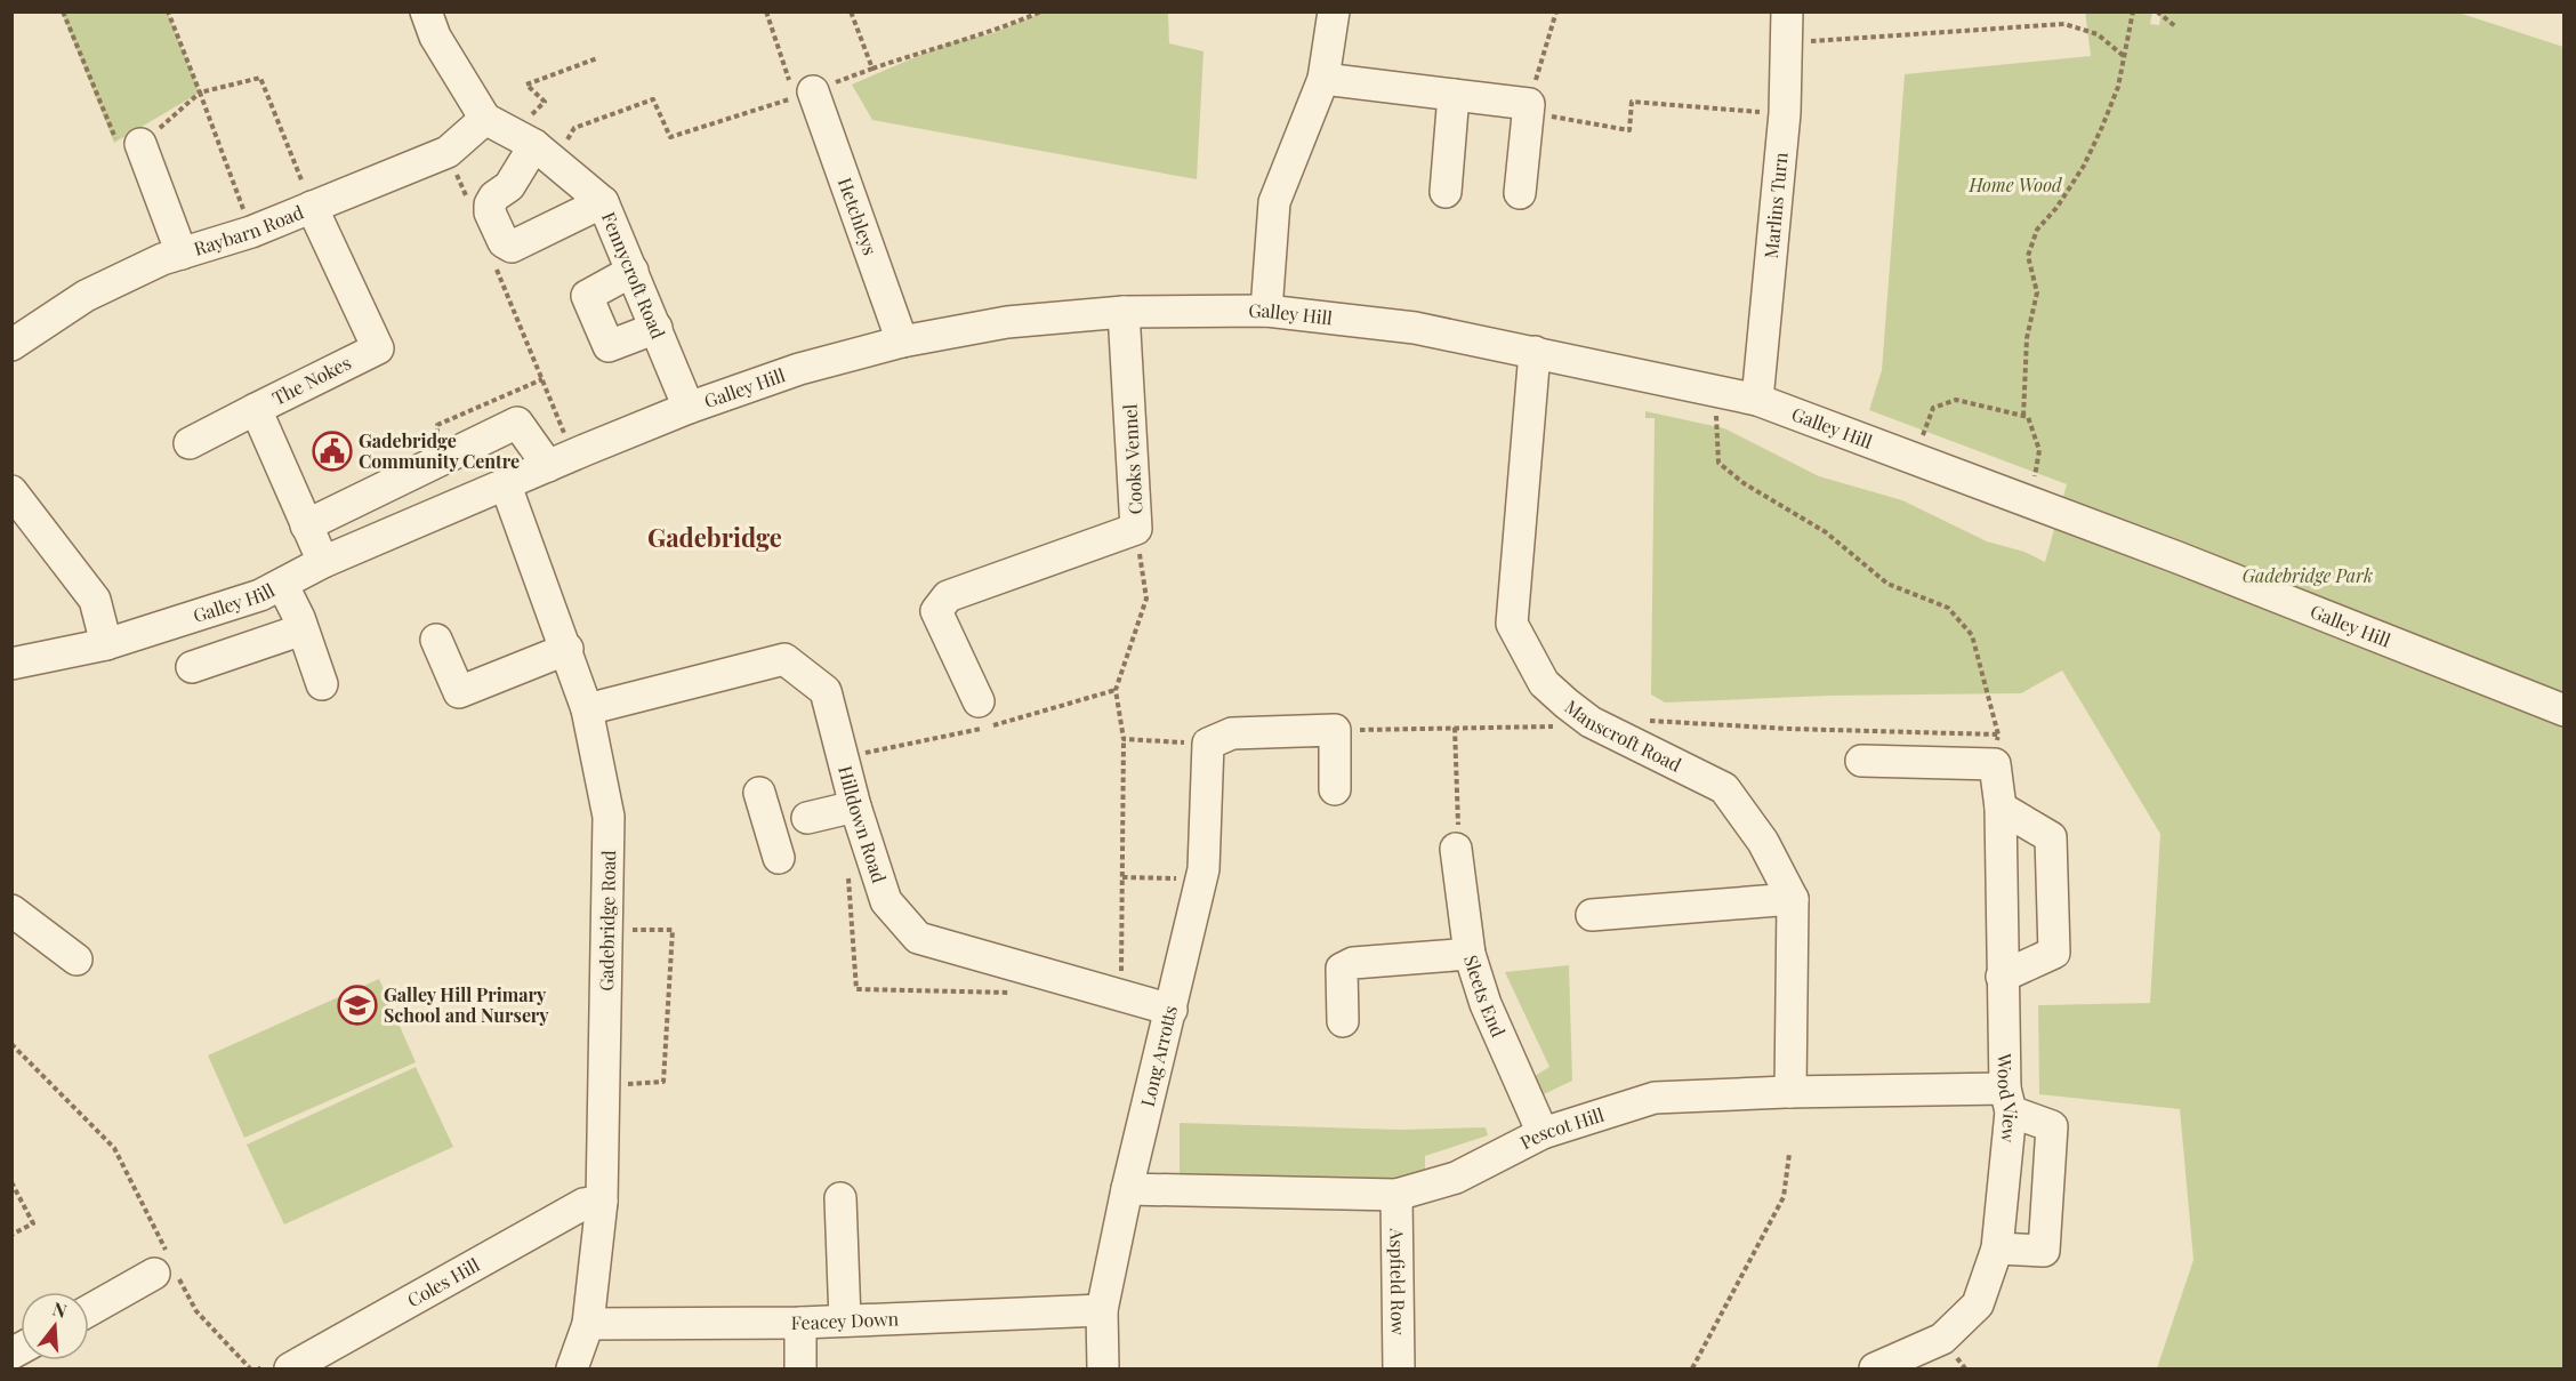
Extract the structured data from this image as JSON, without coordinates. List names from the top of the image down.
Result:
{
  "streets": {
    "street": [
      "Marlins Turn",
      "Hetchleys",
      "Raybarn Road",
      "Fennycroft Road",
      "Galley Hill",
      "The Nokes",
      "Cooks Vennel",
      "Manscroft Road",
      "Hilldown Road",
      "Gadebridge Road",
      "Sleets End",
      "Long Arrotts",
      "Wood View",
      "Pescot Hill",
      "Coles Hill",
      "Aspfield Row",
      "Feacey Down"
    ]
  },
  "crossings": [
    ["Marlins Turn", "Galley Hill"],
    ["Hetchleys", "Galley Hill"],
    ["Raybarn Road", "Fennycroft Road"],
    ["Raybarn Road", "The Nokes"],
    ["Fennycroft Road", "Galley Hill"],
    ["Galley Hill", "The Nokes"],
    ["Galley Hill", "Cooks Vennel"],
    ["Galley Hill", "Manscroft Road"],
    ["Galley Hill", "Gadebridge Road"],
    ["Manscroft Road", "Pescot Hill"],
    ["Hilldown Road", "Gadebridge Road"],
    ["Hilldown Road", "Long Arrotts"],
    ["Gadebridge Road", "Coles Hill"],
    ["Gadebridge Road", "Feacey Down"],
    ["Sleets End", "Pescot Hill"],
    ["Long Arrotts", "Pescot Hill"],
    ["Long Arrotts", "Feacey Down"],
    ["Wood View", "Pescot Hill"],
    ["Pescot Hill", "Aspfield Row"]
  ],
  "districts": ["Gadebridge"],
  "parks": ["Home Wood", "Gadebridge Park"],
  "places": {
    "public building": ["Gadebridge Community Centre"],
    "school or university": ["Galley Hill Primary School and Nursery"]
  },
  "north": "top"
}
